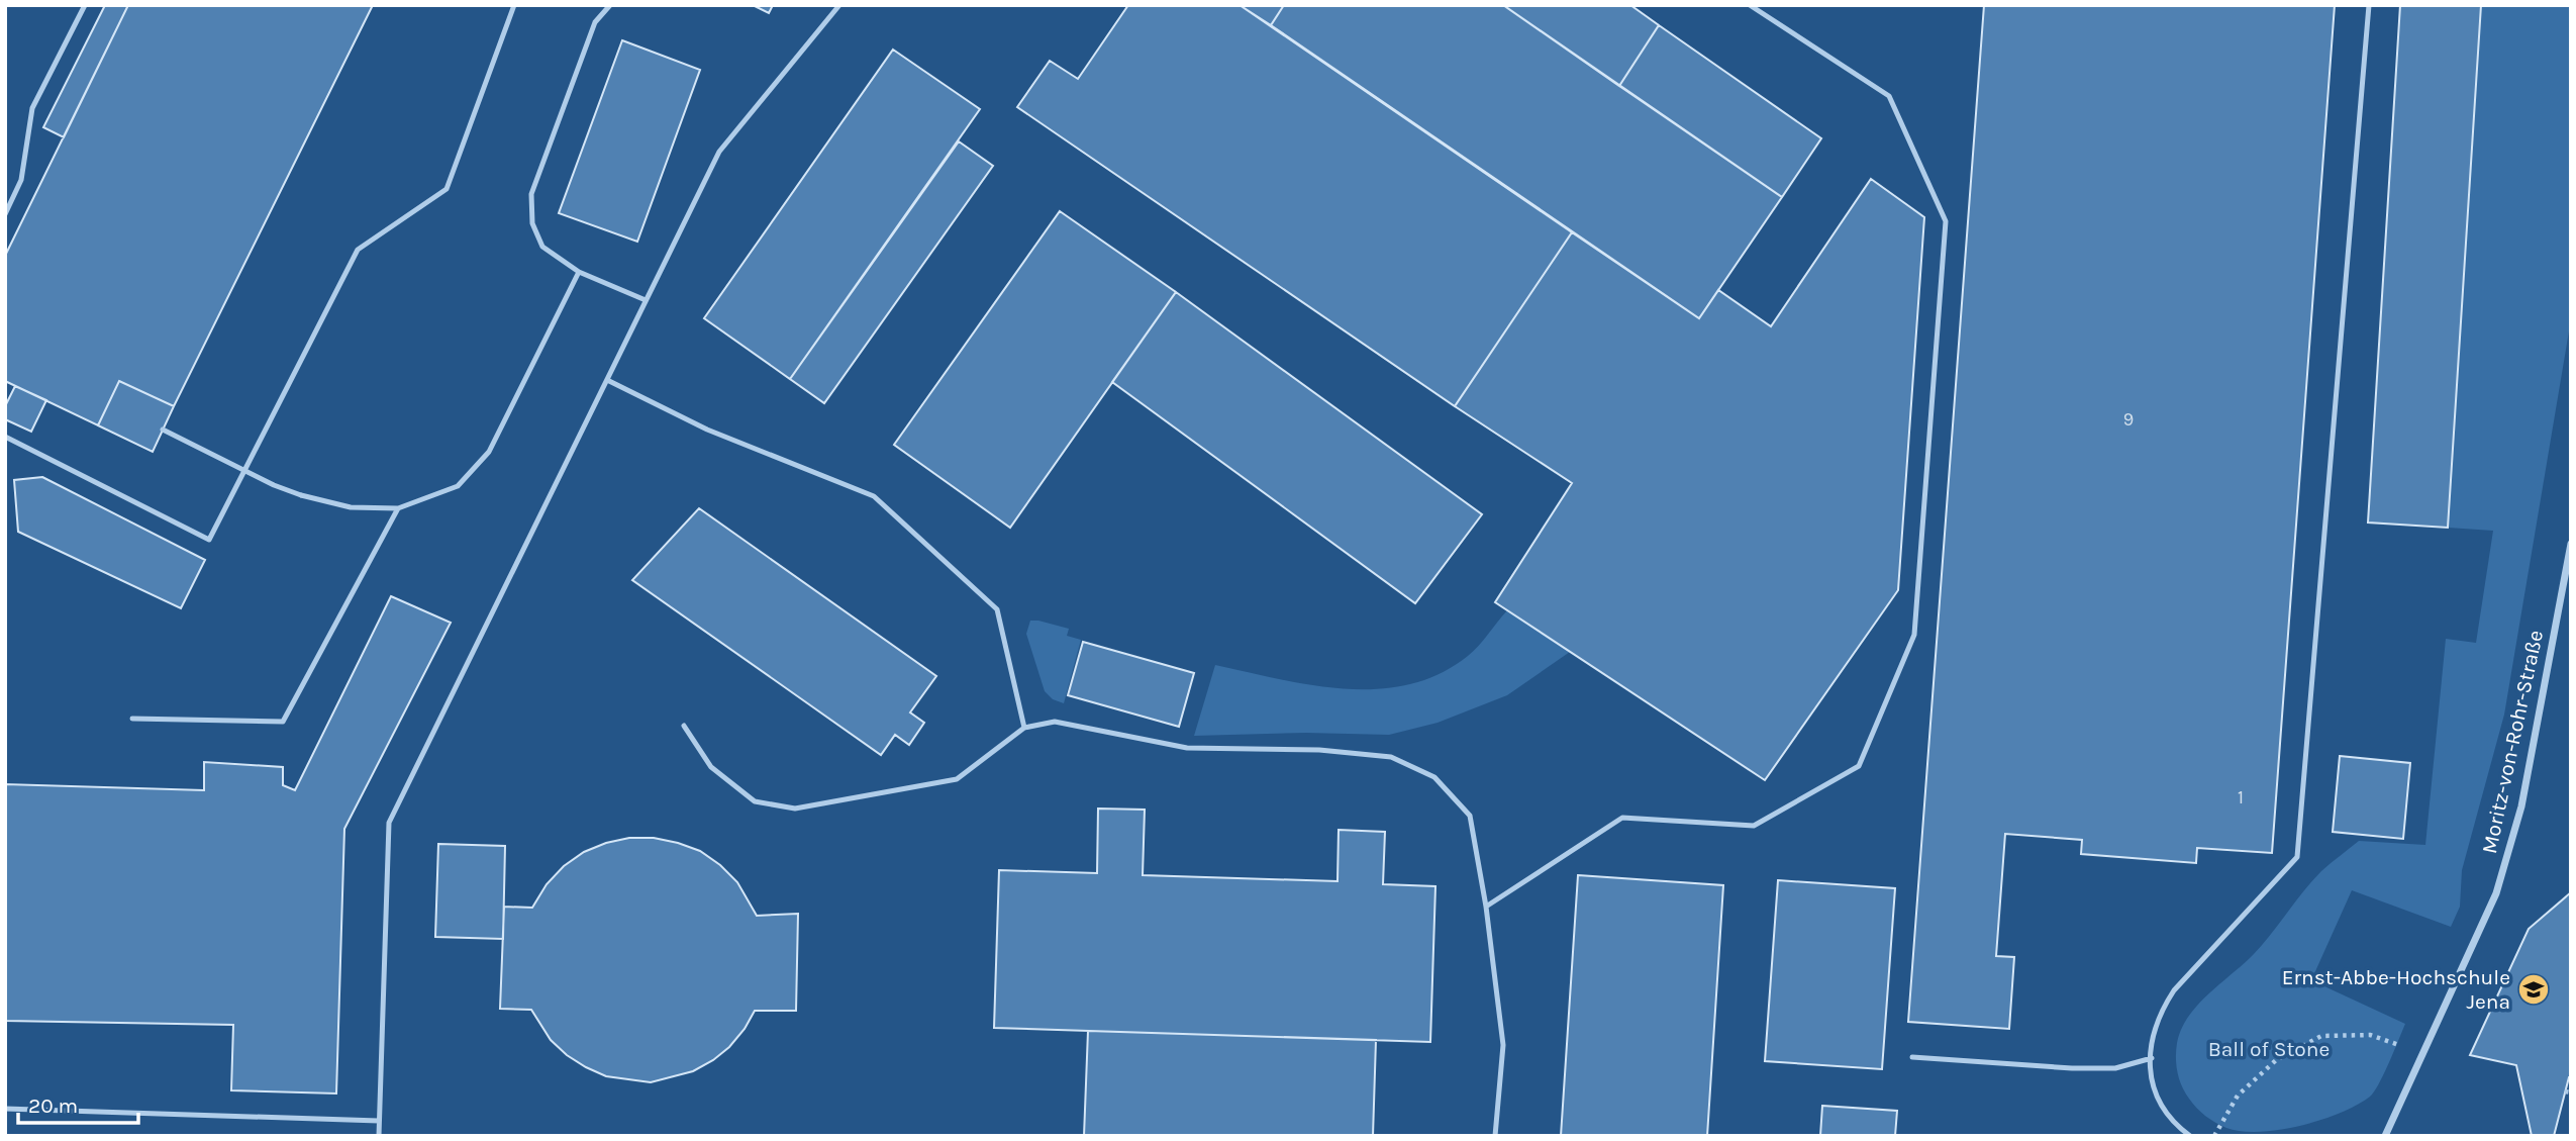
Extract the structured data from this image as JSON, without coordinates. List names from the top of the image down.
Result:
{
  "streets": {
    "street": ["Moritz-von-Rohr-Straße"]
  },
  "parks": ["Ball of Stone"],
  "places": {
    "school or university": ["Ernst-Abbe-Hochschule Jena"]
  },
  "house_numbers": ["9", "1"],
  "scale_bar": "20 m"
}
